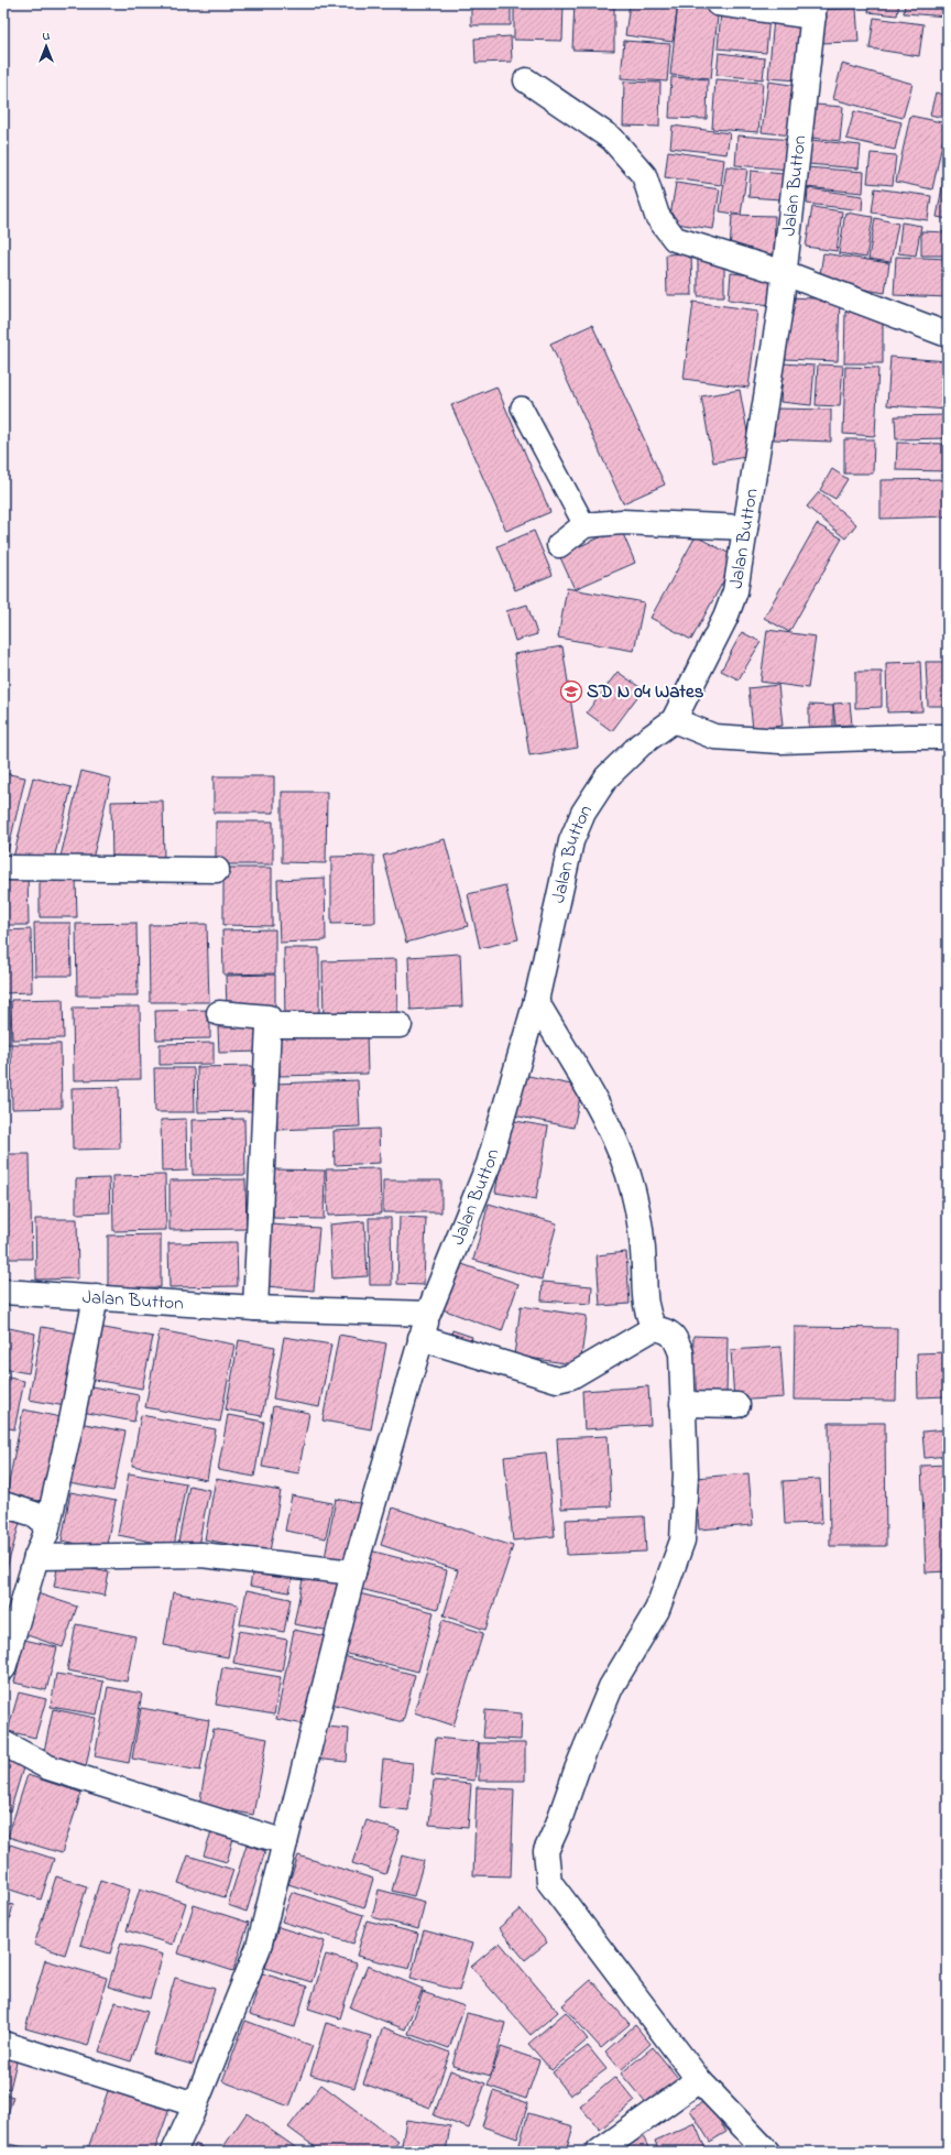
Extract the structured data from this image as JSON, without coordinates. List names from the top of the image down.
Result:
{
  "streets": {
    "street": ["Jalan Button"]
  },
  "places": {
    "school or university": ["SD N 04 Wates"]
  },
  "north": "top"
}
